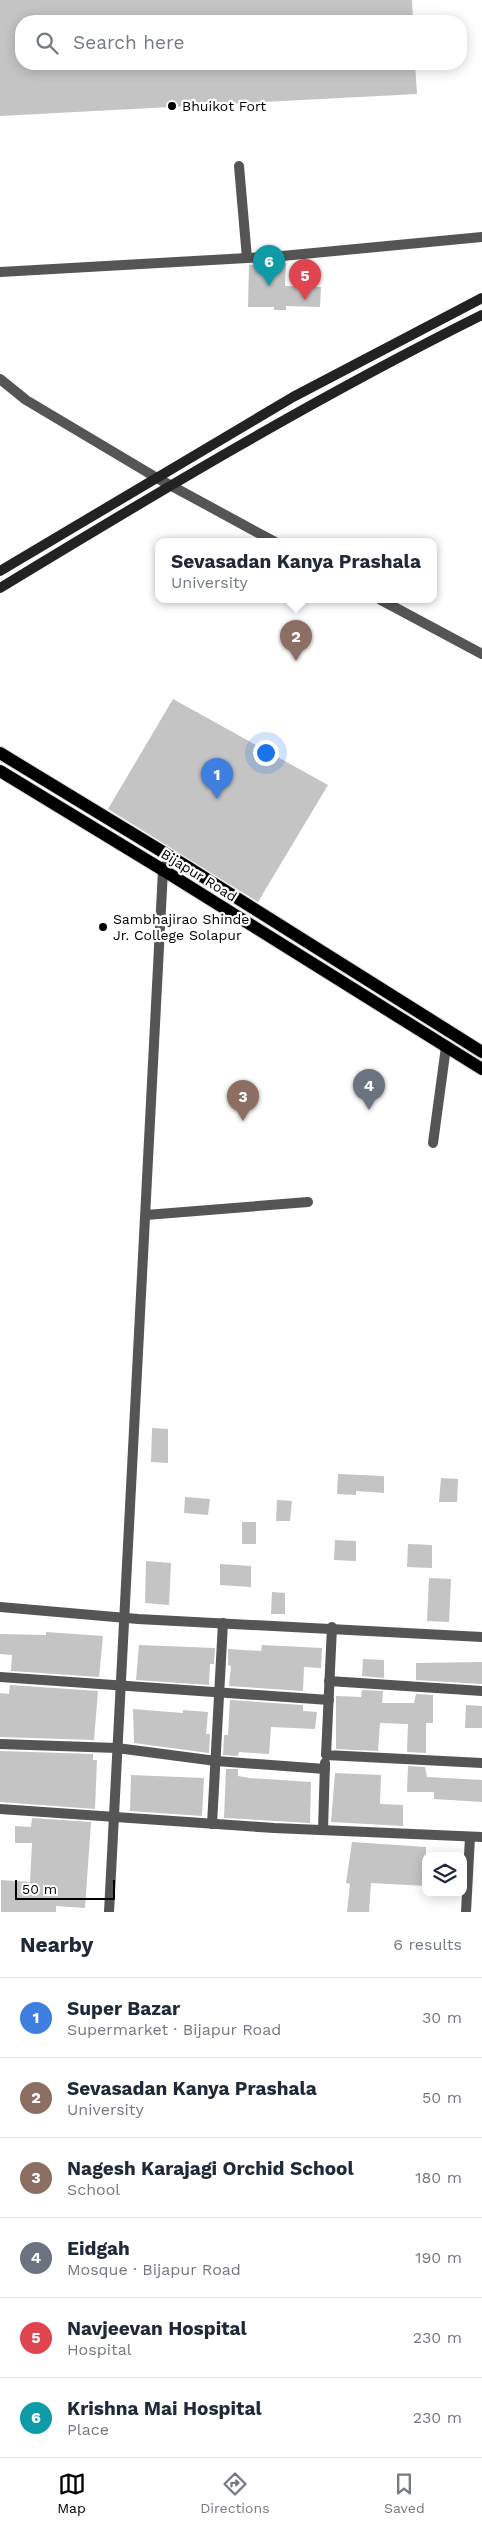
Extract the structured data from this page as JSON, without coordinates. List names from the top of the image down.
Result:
{
  "streets": {
    "main road": ["Bijapur Road"]
  },
  "places": ["Bhuikot Fort", "Sambhajirao Shinde Jr. College Solapur"],
  "scale_bar": "50 m",
  "page": {
    "search": "Search here",
    "pins": [
      "6",
      "5",
      "2",
      "1",
      "4",
      "3"
    ],
    "popup": ["Sevasadan Kanya Prashala", "University"],
    "scale": "50 m",
    "heading": ["Nearby", "6 results"],
    "list": [
      {
        "mark": "1",
        "name": "Super Bazar",
        "note": "Supermarket · Bijapur Road",
        "value": "30 m"
      },
      {
        "mark": "2",
        "name": "Sevasadan Kanya Prashala",
        "note": "University",
        "value": "50 m"
      },
      {
        "mark": "3",
        "name": "Nagesh Karajagi Orchid School",
        "note": "School",
        "value": "180 m"
      },
      {
        "mark": "4",
        "name": "Eidgah",
        "note": "Mosque · Bijapur Road",
        "value": "190 m"
      },
      {
        "mark": "5",
        "name": "Navjeevan Hospital",
        "note": "Hospital",
        "value": "230 m"
      },
      {
        "mark": "6",
        "name": "Krishna Mai Hospital",
        "note": "Place",
        "value": "230 m"
      }
    ],
    "nav": ["Map", "Directions", "Saved"]
  }
}
